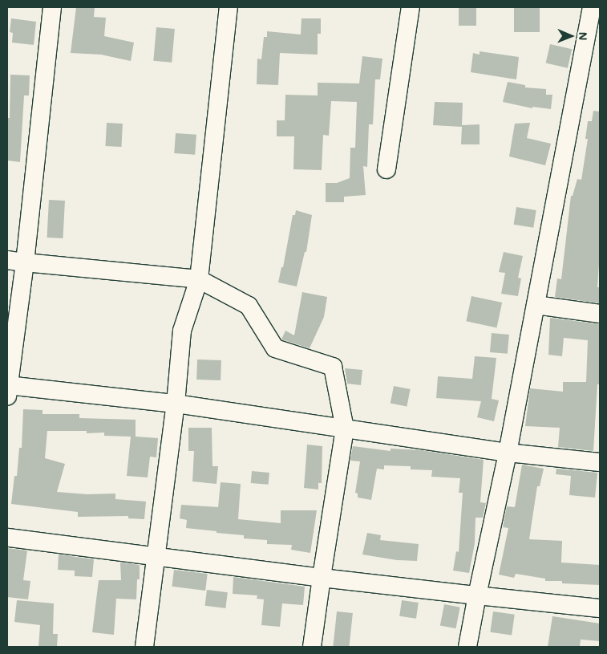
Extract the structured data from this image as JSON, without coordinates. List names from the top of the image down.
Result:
{
  "north": "right"
}
